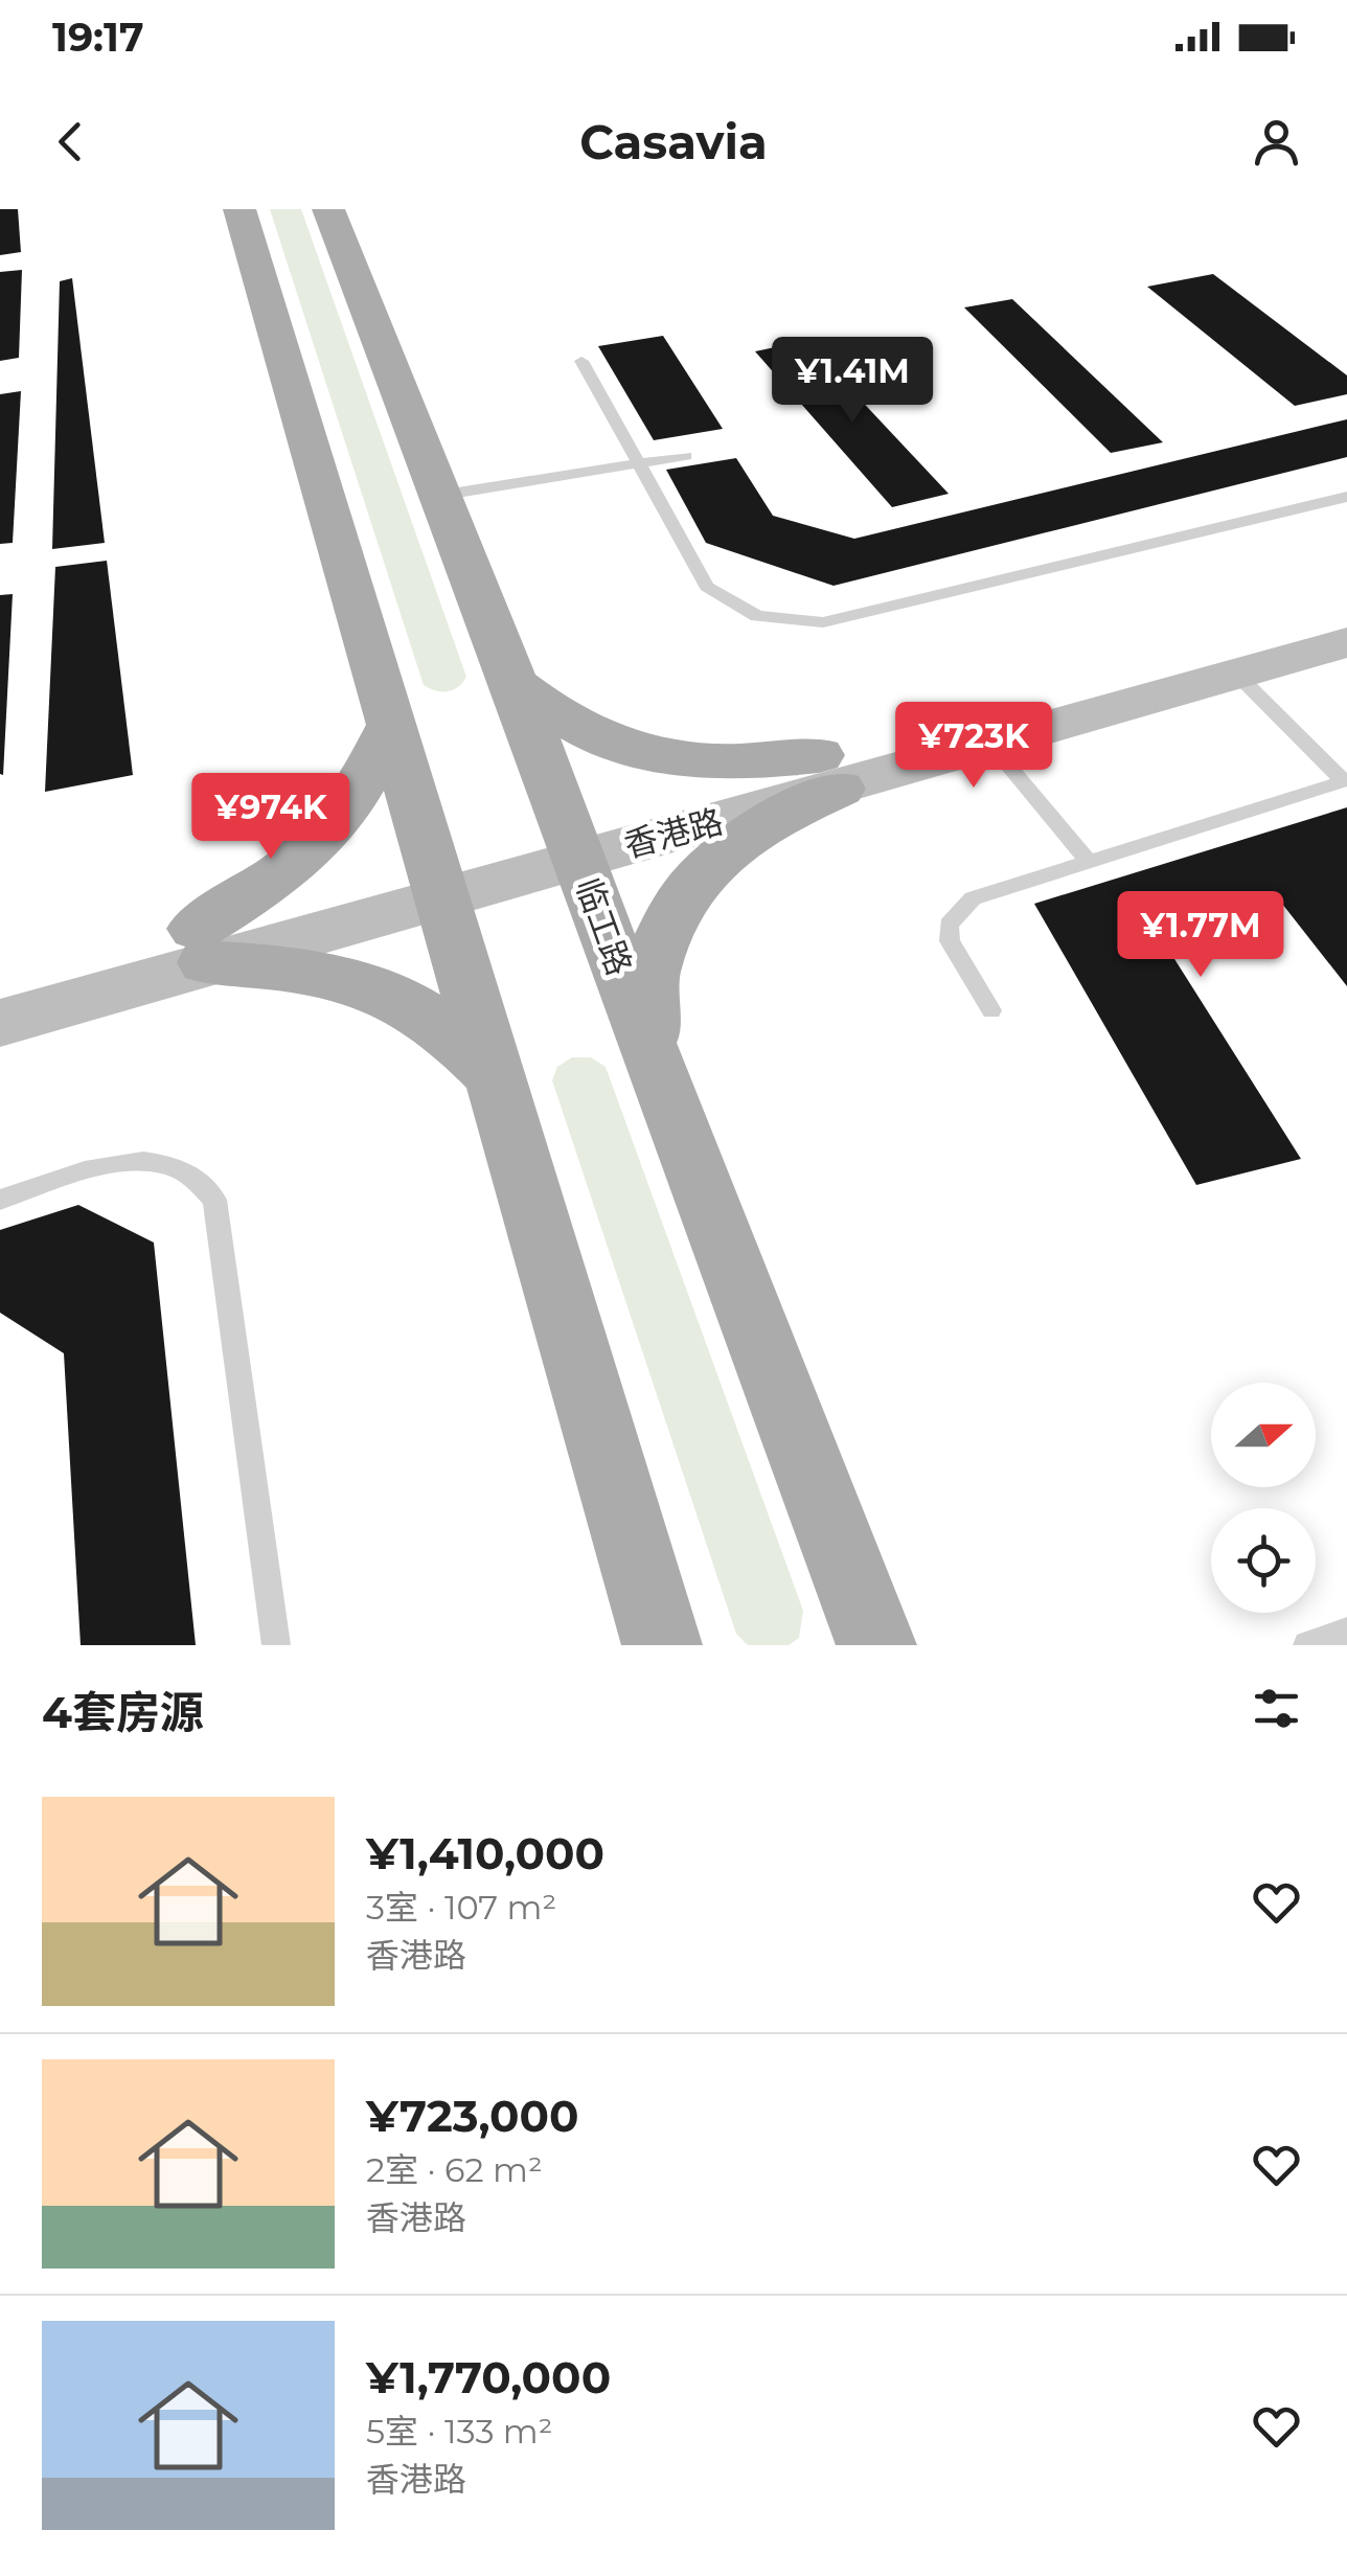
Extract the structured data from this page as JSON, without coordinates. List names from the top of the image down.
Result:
{
  "streets": {
    "main road": ["香港路", "临工路"]
  },
  "crossings": [
    ["香港路", "临工路"]
  ],
  "north": "right",
  "page": {
    "status": "19:17",
    "header": "Casavia",
    "price": [
      "¥1.41M",
      "¥723K",
      "¥974K",
      "¥1.77M"
    ],
    "heading": "4套房源",
    "list": [
      {
        "name": "¥1,410,000",
        "note": "3室 · 107 m² · 香港路"
      },
      {
        "name": "¥723,000",
        "note": "2室 · 62 m² · 香港路"
      },
      {
        "name": "¥1,770,000",
        "note": "5室 · 133 m² · 香港路"
      }
    ]
  }
}
